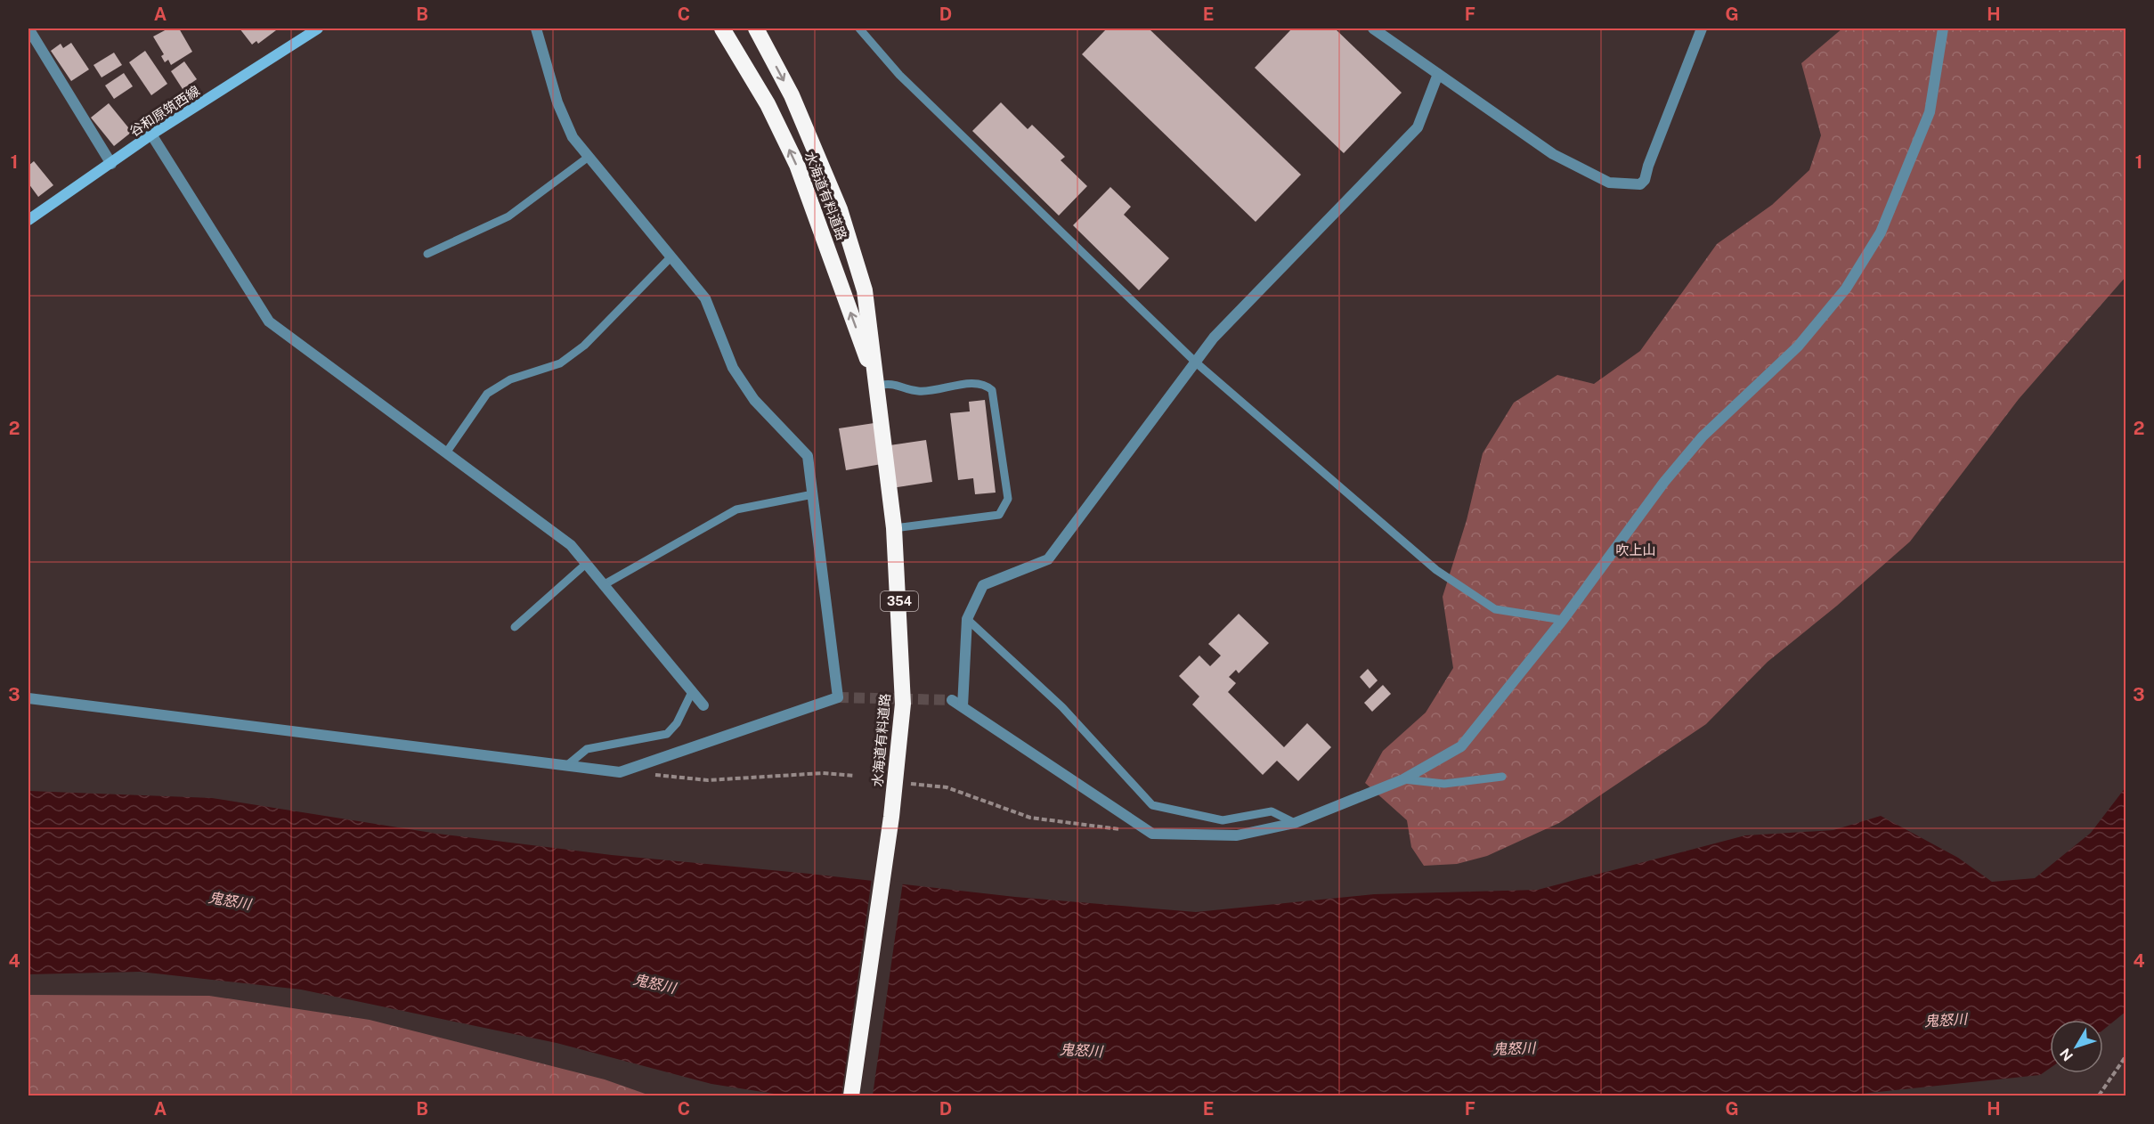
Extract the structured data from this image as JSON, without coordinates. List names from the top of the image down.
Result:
{
  "streets": {
    "highway": ["水海道有料道路", "354"],
    "main road": ["谷和原筑西線"]
  },
  "water": ["鬼怒川"],
  "parks": ["吹上山"],
  "north": "bottom left",
  "grid": {
    "columns": [
      "A",
      "B",
      "C",
      "D",
      "E",
      "F",
      "G",
      "H"
    ],
    "rows": [
      "1",
      "2",
      "3",
      "4"
    ]
  }
}
